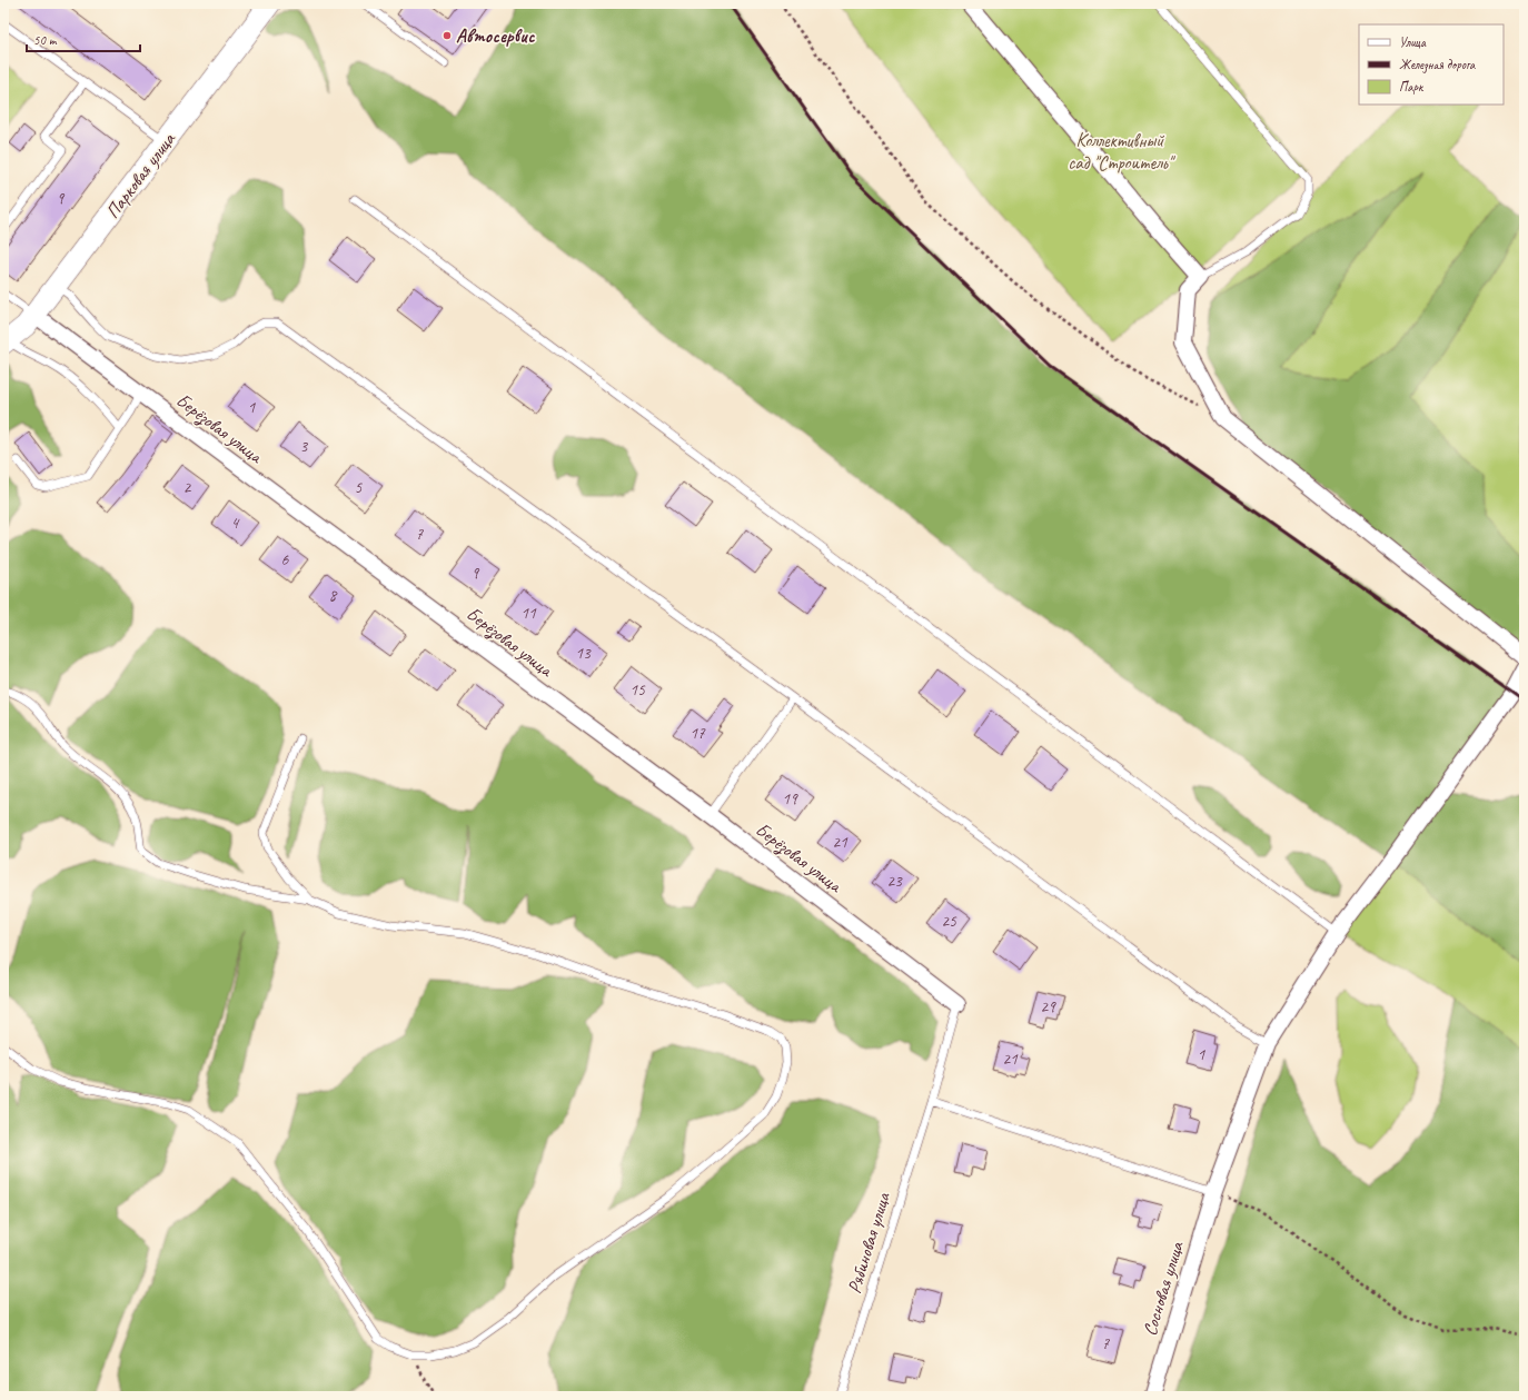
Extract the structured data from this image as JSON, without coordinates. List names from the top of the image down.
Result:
{
  "streets": {
    "street": ["Парковая улица", "Берёзовая улица", "Сосновая улица"],
    "lane": ["Рябиновая улица"]
  },
  "crossings": [
    ["Парковая улица", "Берёзовая улица"],
    ["Берёзовая улица", "Рябиновая улица"]
  ],
  "parks": ["Коллективный сад \"Строитель\""],
  "places": ["Автосервис"],
  "house_numbers": [
    "9",
    "1",
    "3",
    "2",
    "5",
    "4",
    "7",
    "6",
    "9",
    "8",
    "11",
    "13",
    "15",
    "17",
    "19",
    "21",
    "23",
    "25",
    "29",
    "1",
    "21",
    "7"
  ],
  "legend": ["Улица", "Железная дорога", "Парк"],
  "scale_bar": "50 m"
}
